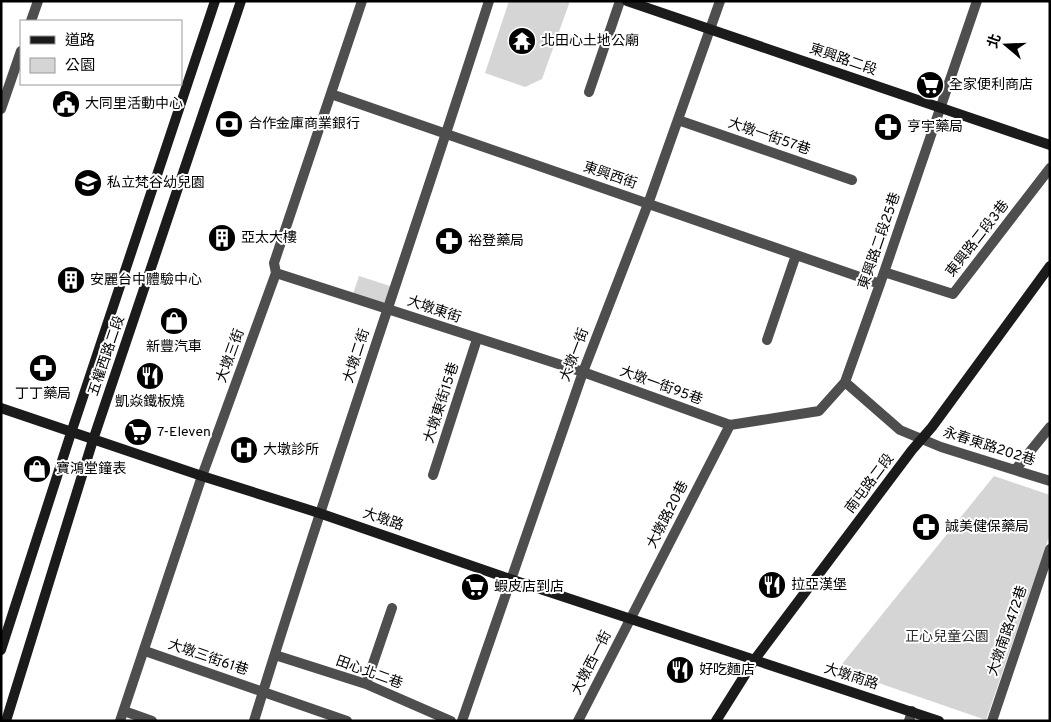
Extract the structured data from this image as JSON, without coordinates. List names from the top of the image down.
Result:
{
  "streets": {
    "main road": [
      "東興路二段",
      "五權西路二段",
      "南屯路二段",
      "大墩路",
      "大墩南路"
    ],
    "street": [
      "大墩一街57巷",
      "東興西街",
      "東興路二段3巷",
      "東興路二段25巷",
      "大墩東街",
      "大墩一街",
      "大墩三街",
      "大墩二街",
      "大墩一街95巷",
      "大墩東街15巷",
      "永春東路202巷",
      "大墩路20巷",
      "大墩南路472巷",
      "大墩三街61巷",
      "大墩西一街",
      "田心北二巷"
    ]
  },
  "crossings": [
    ["東興路二段", "東興路二段25巷"],
    ["東興路二段", "大墩一街"],
    ["大墩一街57巷", "大墩一街"],
    ["東興西街", "東興路二段25巷"],
    ["東興西街", "大墩一街"],
    ["東興西街", "大墩三街"],
    ["東興西街", "大墩二街"],
    ["東興路二段3巷", "東興路二段25巷"],
    ["東興路二段25巷", "永春東路202巷"],
    ["大墩東街", "大墩一街"],
    ["大墩東街", "大墩三街"],
    ["大墩東街", "大墩二街"],
    ["大墩東街", "大墩一街95巷"],
    ["大墩東街", "大墩東街15巷"],
    ["大墩一街", "大墩一街95巷"],
    ["大墩一街", "大墩路"],
    ["五權西路二段", "大墩路"],
    ["大墩三街", "大墩路"],
    ["大墩三街", "大墩三街61巷"],
    ["大墩二街", "大墩路"],
    ["大墩二街", "大墩三街61巷"],
    ["大墩二街", "田心北二巷"],
    ["大墩一街95巷", "大墩路20巷"],
    ["永春東路202巷", "南屯路二段"],
    ["南屯路二段", "大墩路"],
    ["南屯路二段", "大墩南路"],
    ["大墩路20巷", "大墩路"],
    ["大墩路20巷", "大墩西一街"],
    ["大墩路", "大墩西一街"],
    ["大墩路", "大墩南路"]
  ],
  "parks": ["正心兒童公園"],
  "places": {
    "temple": ["北田心土地公廟"],
    "supermarket": ["全家便利商店", "7-Eleven", "蝦皮店到店"],
    "public building": ["大同里活動中心"],
    "bank": ["合作金庫商業銀行"],
    "pharmacy": [
      "亨宇藥局",
      "裕登藥局",
      "丁丁藥局",
      "誠美健保藥局"
    ],
    "school or university": ["私立梵谷幼兒園"],
    "building": ["亞太大樓", "安麗台中體驗中心"],
    "shop": ["新豐汽車", "寶鴻堂鐘表"],
    "restaurant": ["凱焱鐵板燒", "拉亞漢堡", "好吃麵店"],
    "hospital": ["大墩診所"]
  },
  "legend": ["道路", "公園"],
  "north": "left"
}
